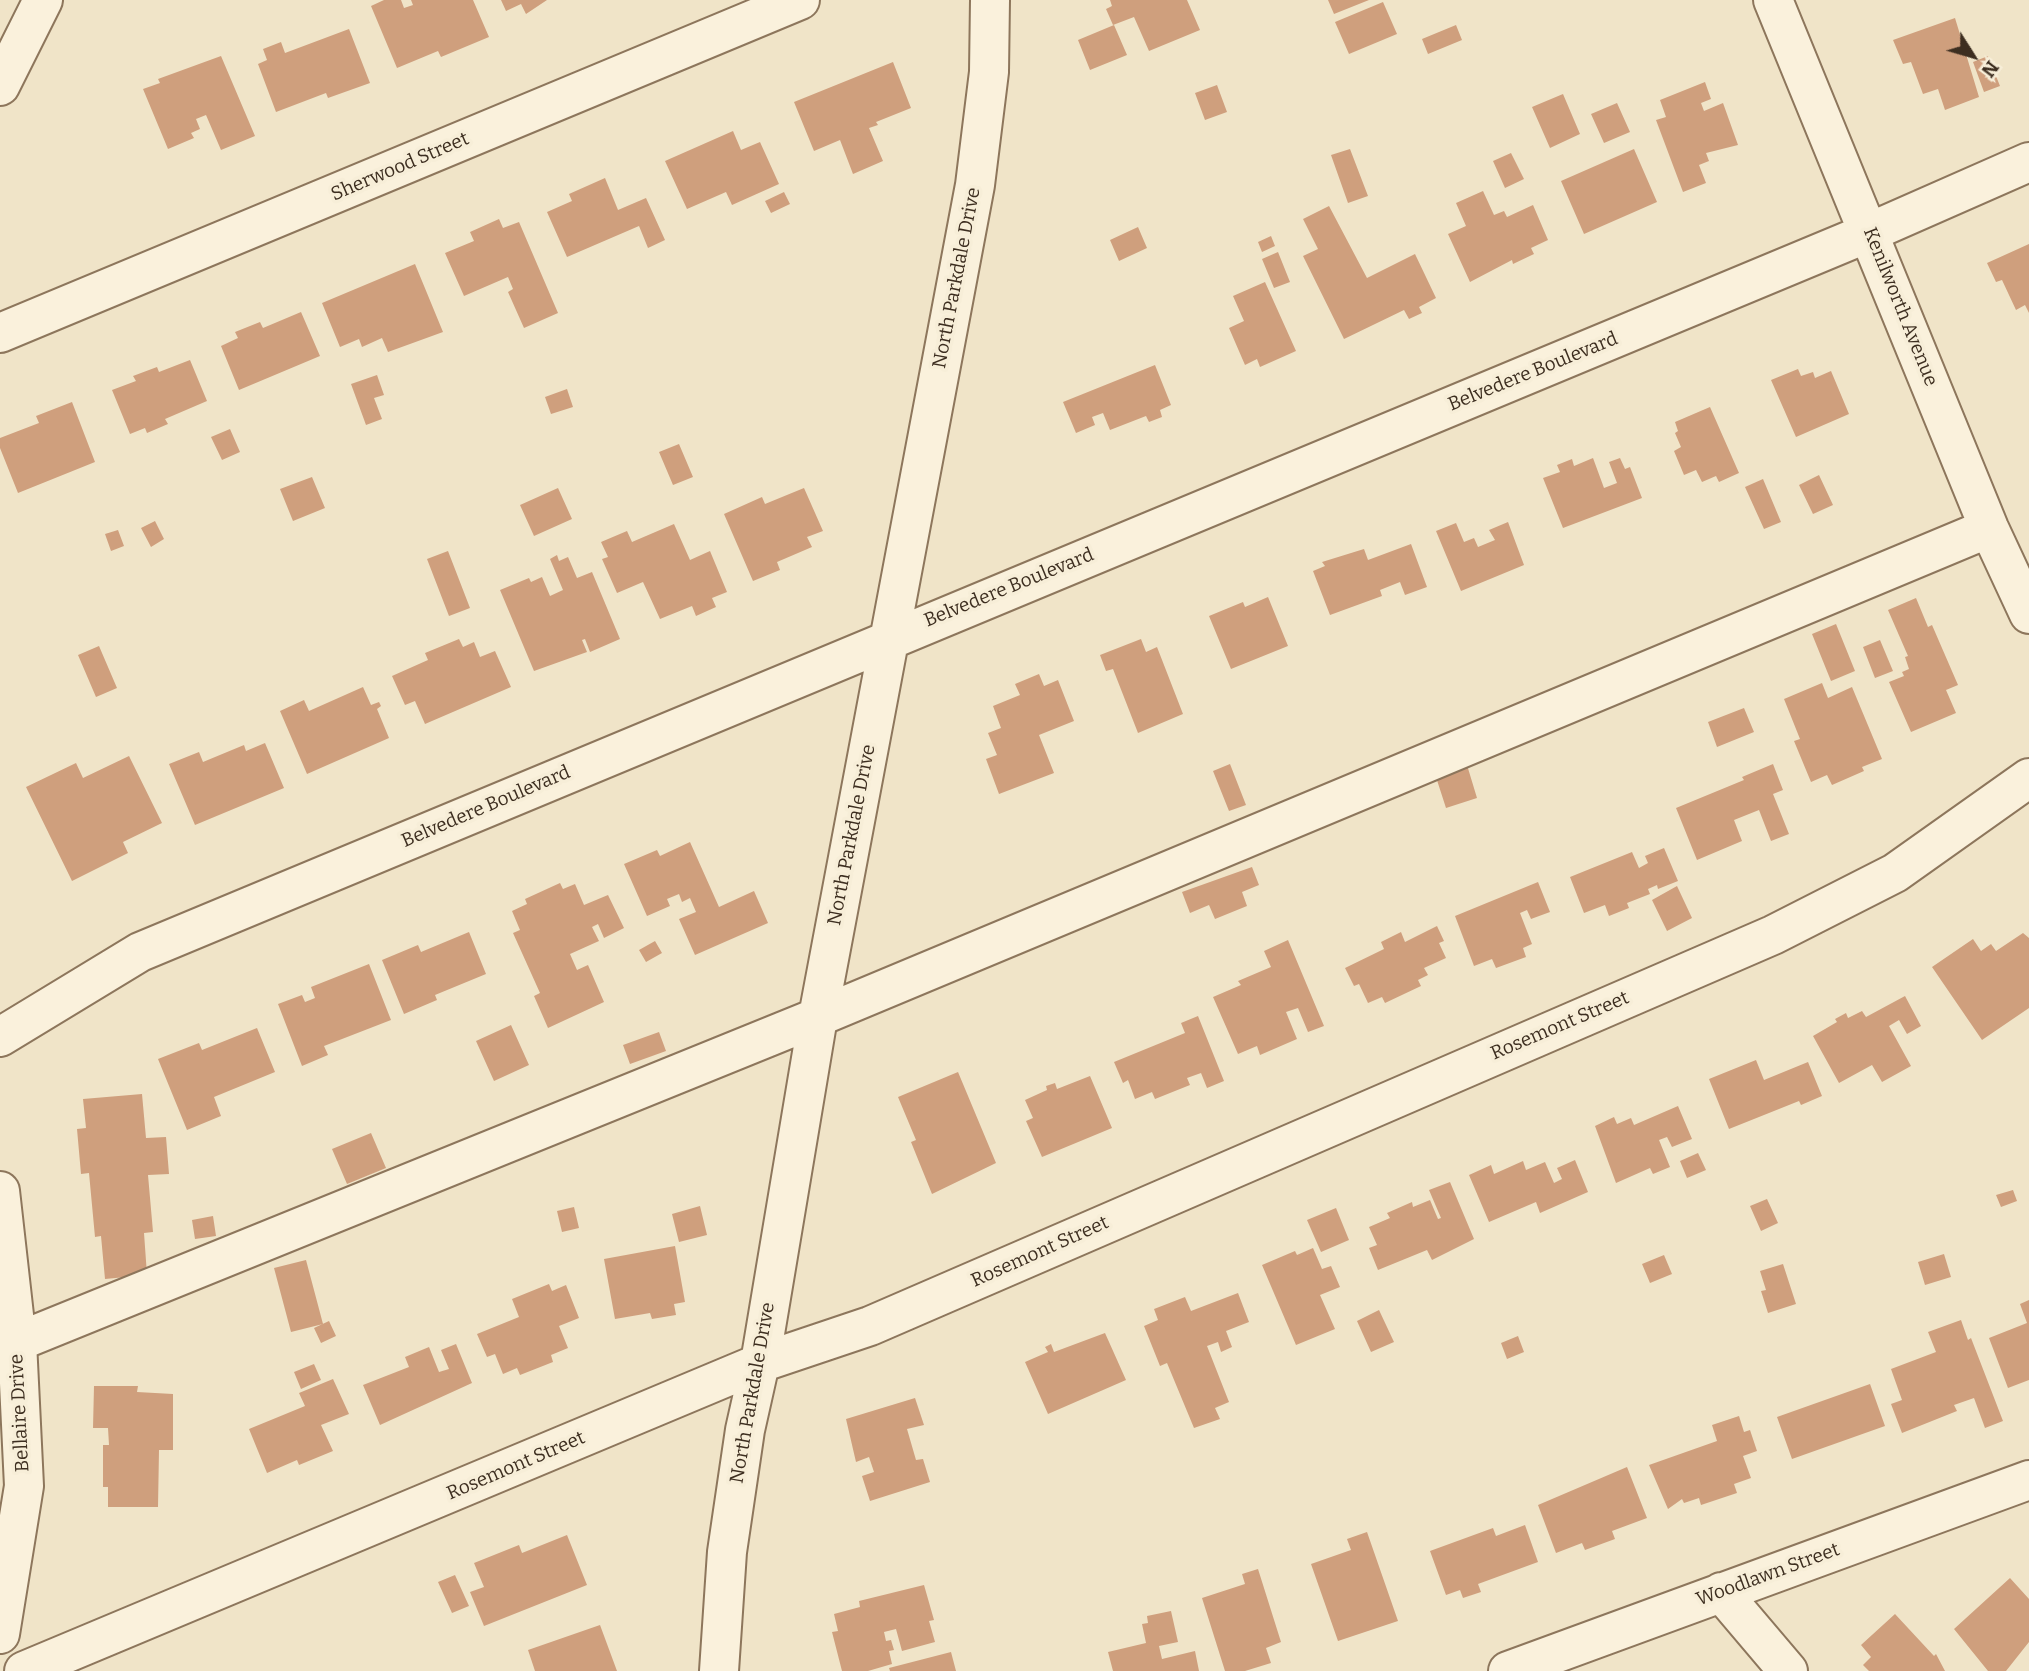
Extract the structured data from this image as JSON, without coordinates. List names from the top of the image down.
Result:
{
  "streets": {
    "street": [
      "Sherwood Street",
      "North Parkdale Drive",
      "Kenilworth Avenue",
      "Belvedere Boulevard",
      "Rosemont Street",
      "Bellaire Drive",
      "Woodlawn Street"
    ]
  },
  "crossings": [
    ["North Parkdale Drive", "Belvedere Boulevard"],
    ["North Parkdale Drive", "Rosemont Street"],
    ["Kenilworth Avenue", "Belvedere Boulevard"]
  ],
  "north": "bottom right"
}
